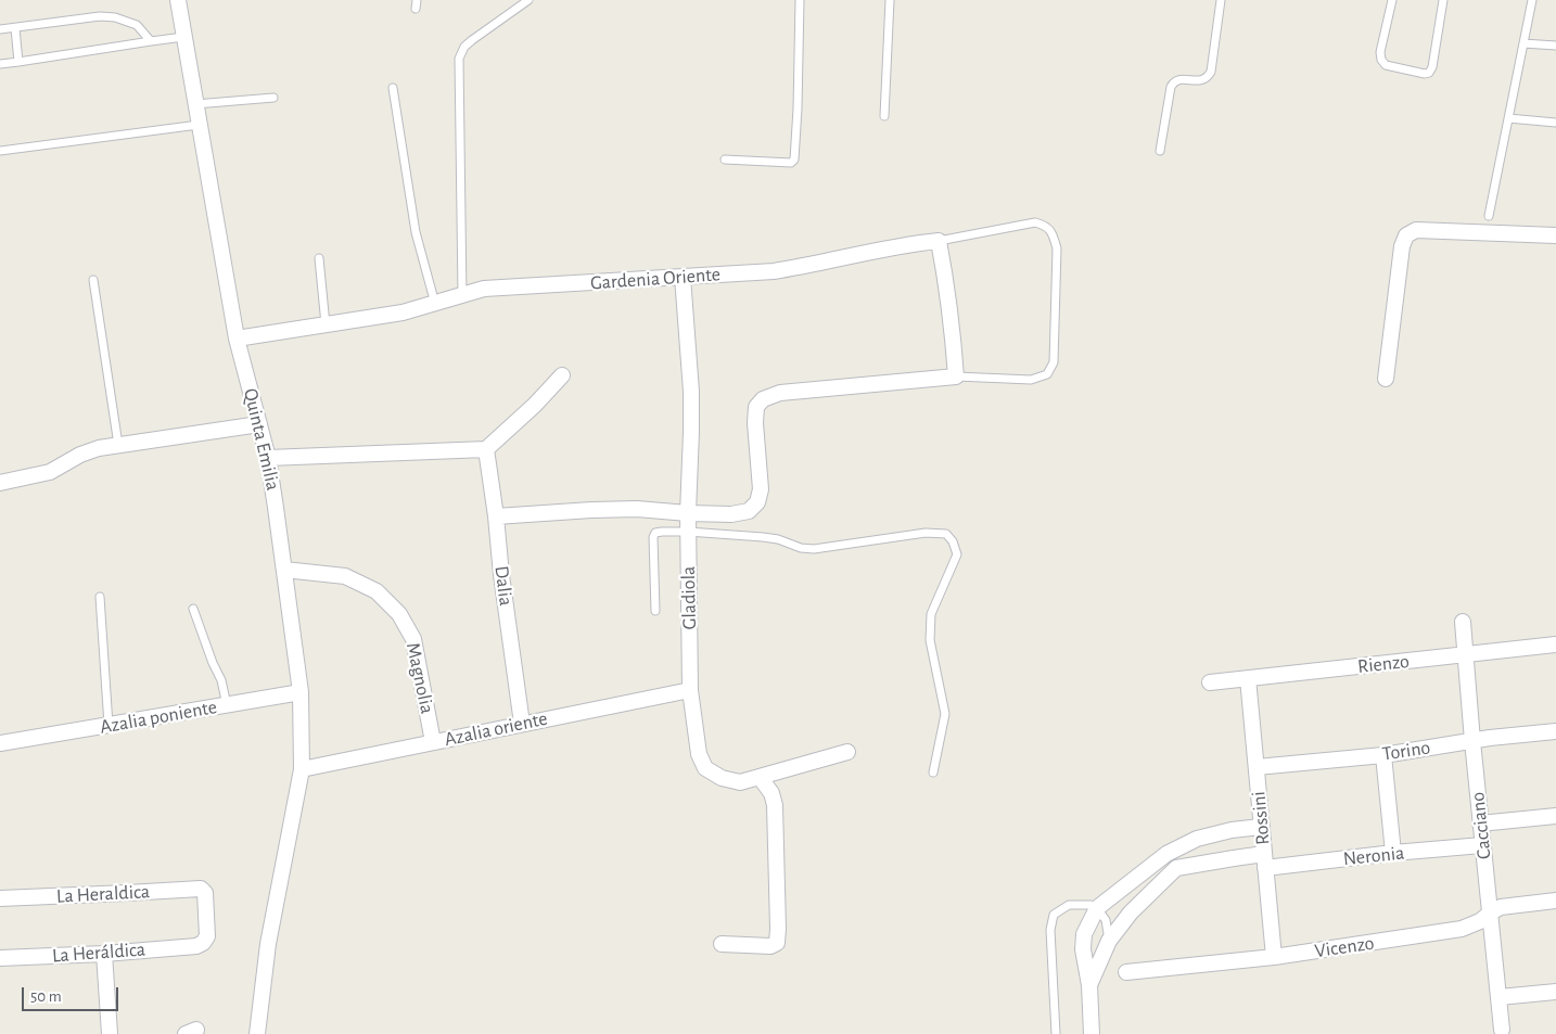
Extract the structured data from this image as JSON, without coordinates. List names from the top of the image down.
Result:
{
  "streets": {
    "street": [
      "Gardenia Oriente",
      "Quinta Emilia",
      "Dalia",
      "Gladiola",
      "Rienzo",
      "Magnolia",
      "Azalia poniente",
      "Azalia oriente",
      "Torino",
      "Rossini",
      "Cacciano",
      "Neronia",
      "La Heraldica",
      "Vicenzo",
      "La Heráldica"
    ]
  },
  "crossings": [
    ["Gardenia Oriente", "Quinta Emilia"],
    ["Gardenia Oriente", "Gladiola"],
    ["Quinta Emilia", "Magnolia"],
    ["Quinta Emilia", "Azalia poniente"],
    ["Quinta Emilia", "Azalia oriente"],
    ["Dalia", "Azalia oriente"],
    ["Gladiola", "Azalia oriente"],
    ["Rienzo", "Rossini"],
    ["Rienzo", "Cacciano"],
    ["Magnolia", "Azalia oriente"],
    ["Torino", "Rossini"],
    ["Torino", "Cacciano"],
    ["Rossini", "Neronia"],
    ["Rossini", "Vicenzo"],
    ["Cacciano", "Neronia"],
    ["Cacciano", "Vicenzo"],
    ["La Heraldica", "La Heráldica"]
  ],
  "scale_bar": "50 m"
}
